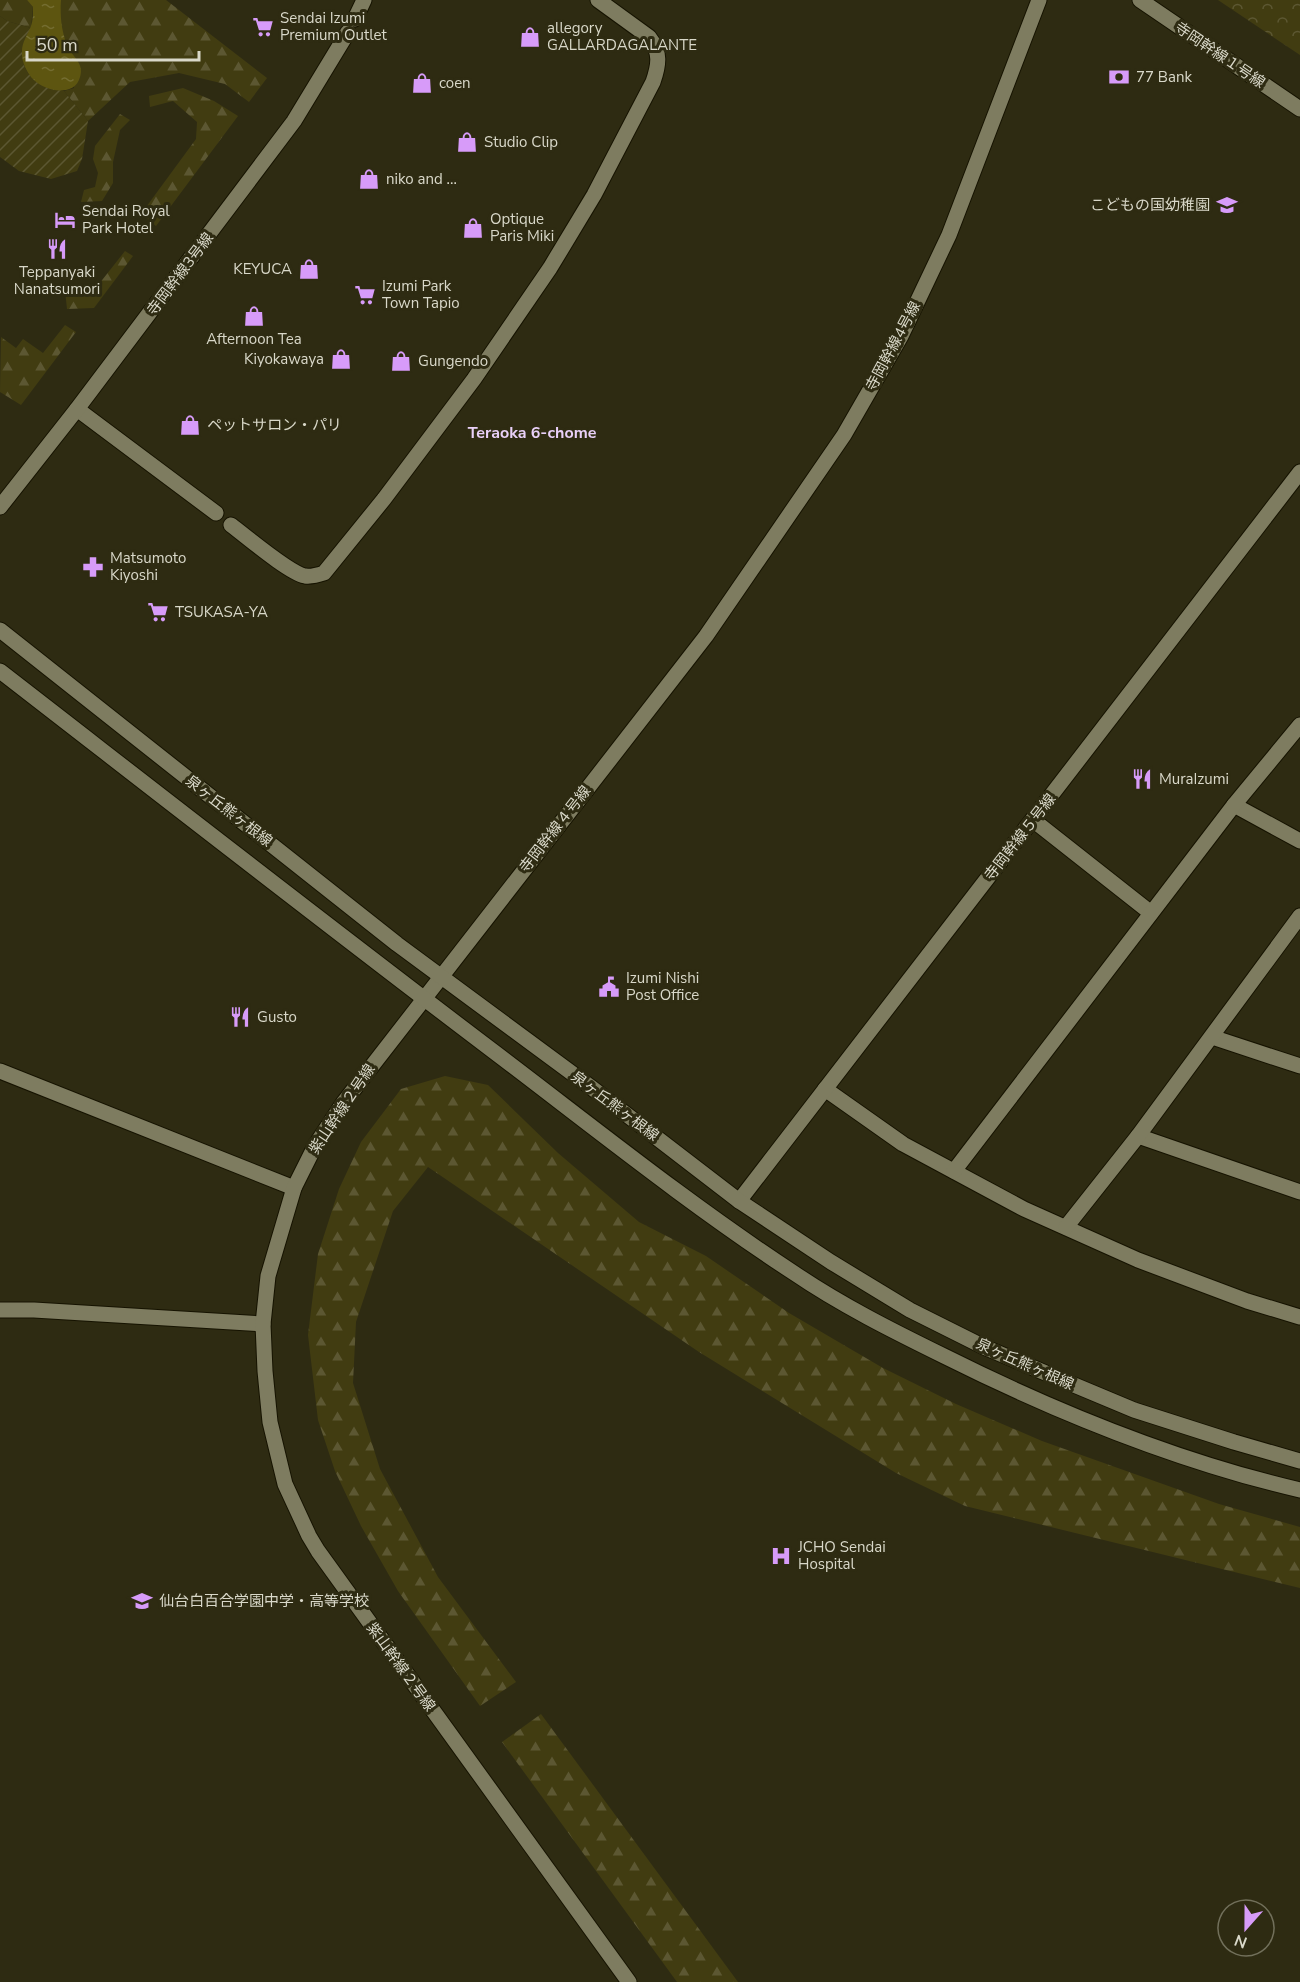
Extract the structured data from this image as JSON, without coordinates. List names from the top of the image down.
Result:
{
  "streets": {
    "street": [
      "寺岡幹線１号線",
      "寺岡幹線3号線",
      "寺岡幹線4号線",
      "泉ヶ丘熊ヶ根線",
      "寺岡幹線４号線",
      "寺岡幹線５号線",
      "紫山幹線２号線"
    ]
  },
  "crossings": [
    ["寺岡幹線4号線", "寺岡幹線４号線"],
    ["泉ヶ丘熊ヶ根線", "寺岡幹線４号線"],
    ["泉ヶ丘熊ヶ根線", "寺岡幹線５号線"],
    ["泉ヶ丘熊ヶ根線", "紫山幹線２号線"],
    ["寺岡幹線４号線", "紫山幹線２号線"]
  ],
  "districts": ["Teraoka 6-chome"],
  "places": {
    "supermarket": ["Sendai Izumi Premium Outlet", "Izumi Park Town Tapio", "TSUKASA-YA"],
    "shop": [
      "allegory GALLARDAGALANTE",
      "coen",
      "Studio Clip",
      "niko and ...",
      "Optique Paris Miki",
      "KEYUCA",
      "Afternoon Tea",
      "Kiyokawaya",
      "Gungendo",
      "ペットサロン・パリ"
    ],
    "bank": ["77 Bank"],
    "school or university": ["こどもの国幼稚園", "仙台白百合学園中学・高等学校"],
    "hotel": ["Sendai Royal Park Hotel"],
    "restaurant": ["Teppanyaki Nanatsumori", "MuraIzumi", "Gusto"],
    "pharmacy": ["Matsumoto Kiyoshi"],
    "public building": ["Izumi Nishi Post Office"],
    "hospital": ["JCHO Sendai Hospital"]
  },
  "scale_bar": "50 m",
  "north": "bottom"
}
